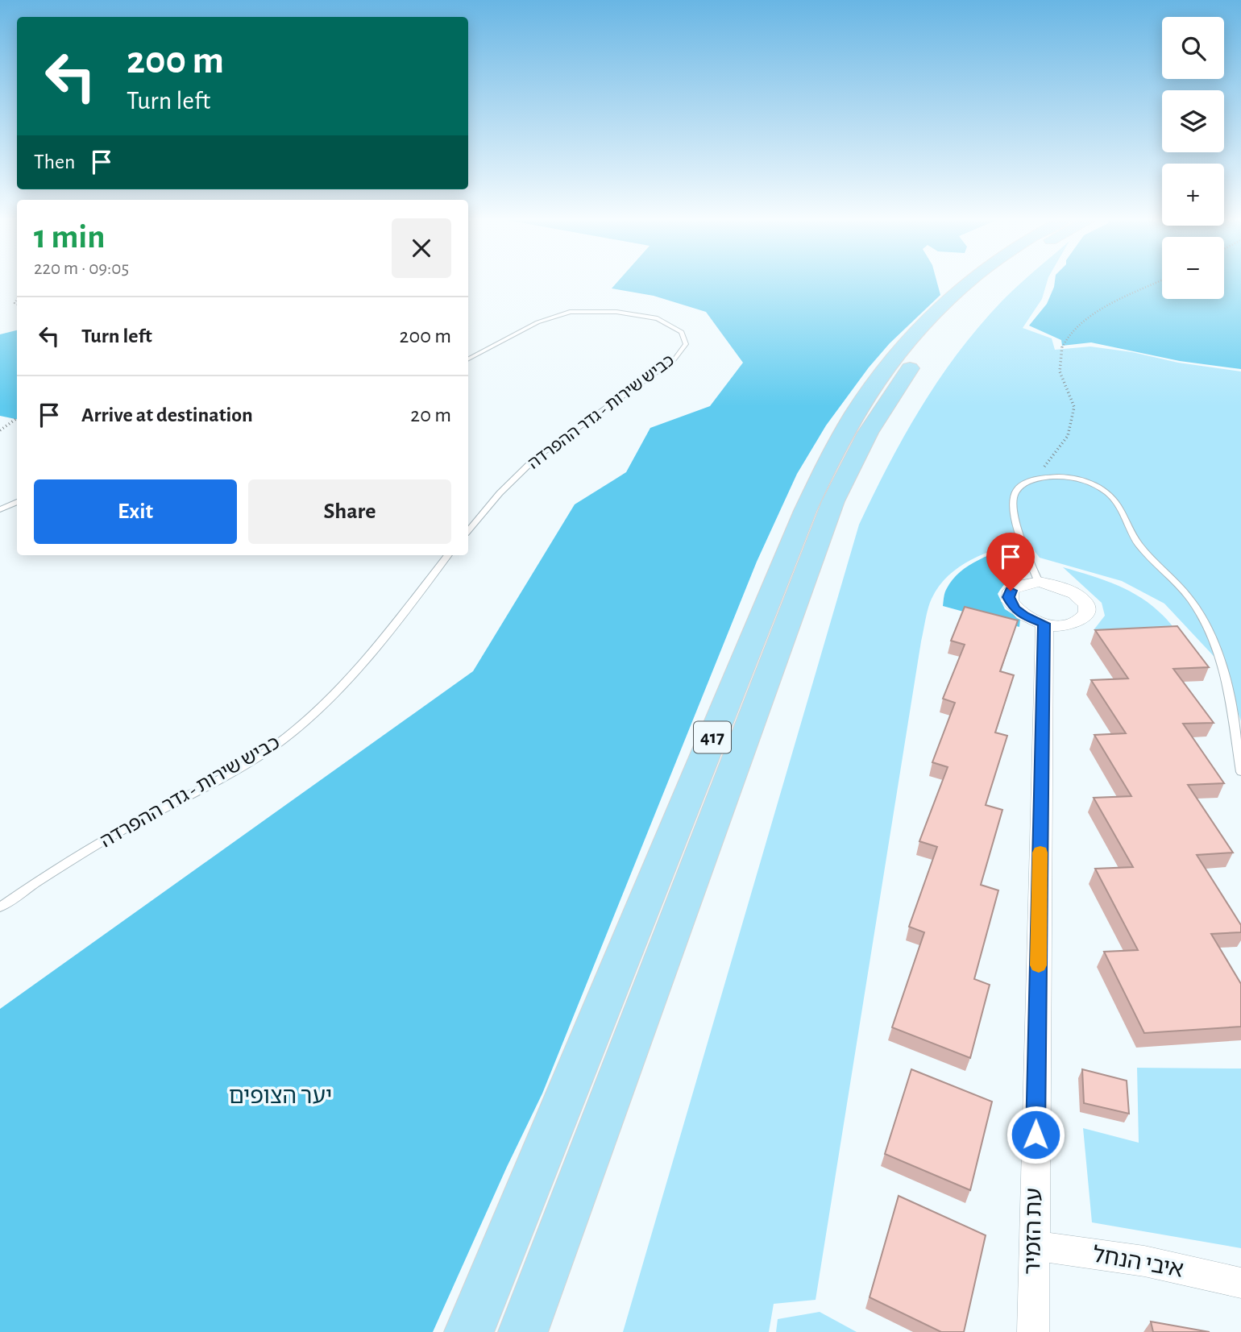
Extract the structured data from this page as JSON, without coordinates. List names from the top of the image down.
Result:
{
  "streets": {
    "main road": ["417"],
    "street": ["עת הזמיר", "איבי הנחל"],
    "lane": ["כביש שירות - גדר ההפרדה"]
  },
  "crossings": [
    ["עת הזמיר", "איבי הנחל"]
  ],
  "parks": ["יער הצופים"],
  "page": {
    "map_buttons": ["+", "−"],
    "turn": ["200 m", "Turn left"],
    "then": "Then",
    "heading": ["1 min", "220 m · 09:05"],
    "list": [
      {
        "name": "Turn left",
        "value": "200 m"
      },
      {
        "name": "Arrive at destination",
        "value": "20 m"
      }
    ],
    "buttons": ["Exit", "Share"]
  }
}
